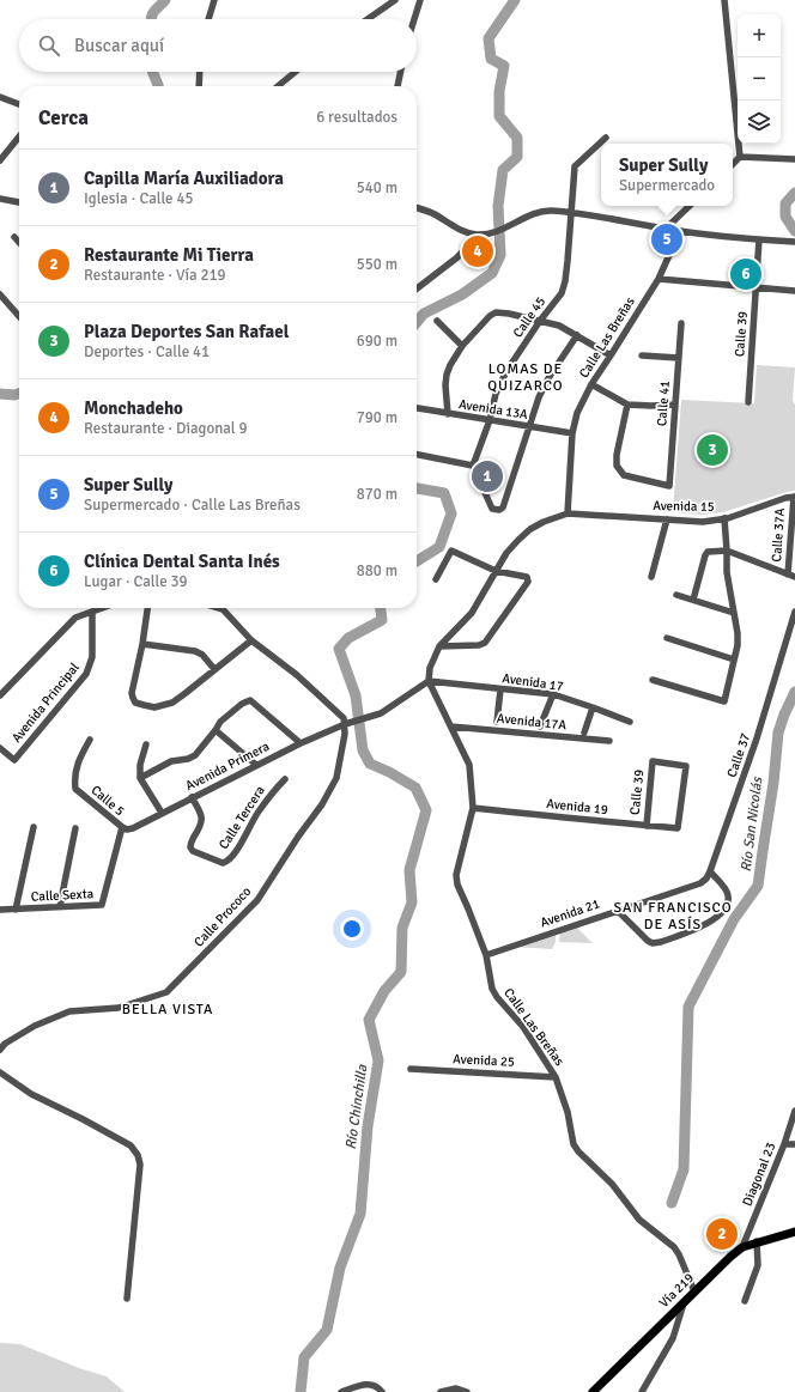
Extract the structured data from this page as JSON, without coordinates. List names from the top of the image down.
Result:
{
  "streets": {
    "main road": ["Vía 219"],
    "street": [
      "Calle 45",
      "Calle 39",
      "Calle Las Breñas",
      "Calle 41",
      "Avenida 13A",
      "Avenida 15",
      "Calle 37A",
      "Avenida 17",
      "Avenida Principal",
      "Avenida 17A",
      "Calle 37",
      "Avenida Primera",
      "Calle 5",
      "Avenida 19",
      "Calle Tercera",
      "Calle Sexta",
      "Avenida 21",
      "Calle Prococo",
      "Avenida 25",
      "Diagonal 23"
    ]
  },
  "crossings": [
    ["Calle 45", "Avenida 13A"],
    ["Calle 39", "Avenida 19"],
    ["Calle Las Breñas", "Avenida 13A"],
    ["Calle Las Breñas", "Avenida 15"],
    ["Calle Las Breñas", "Avenida 17"],
    ["Calle Las Breñas", "Avenida 17A"],
    ["Calle Las Breñas", "Avenida 19"],
    ["Calle Las Breñas", "Avenida 21"],
    ["Calle Las Breñas", "Avenida 25"],
    ["Calle Las Breñas", "Vía 219"],
    ["Avenida 15", "Calle 37A"],
    ["Calle 37", "Avenida 21"],
    ["Avenida Primera", "Calle 5"],
    ["Avenida Primera", "Calle Tercera"],
    ["Avenida Primera", "Calle Sexta"],
    ["Avenida Primera", "Calle Prococo"],
    ["Calle 5", "Calle Sexta"],
    ["Diagonal 23", "Vía 219"]
  ],
  "districts": ["LOMAS DE QUIZARCO", "SAN FRANCISCO DE ASÍS", "BELLA VISTA"],
  "water": ["Río San Nicolás", "Río Chinchilla"],
  "page": {
    "map_buttons": ["+", "−"],
    "search": "Buscar aquí",
    "heading": ["Cerca", "6 resultados"],
    "popup": ["Super Sully", "Supermercado"],
    "list": [
      {
        "mark": "1",
        "name": "Capilla María Auxiliadora",
        "note": "Iglesia · Calle 45",
        "value": "540 m"
      },
      {
        "mark": "2",
        "name": "Restaurante Mi Tierra",
        "note": "Restaurante · Vía 219",
        "value": "550 m"
      },
      {
        "mark": "3",
        "name": "Plaza Deportes San Rafael",
        "note": "Deportes · Calle 41",
        "value": "690 m"
      },
      {
        "mark": "4",
        "name": "Monchadeho",
        "note": "Restaurante · Diagonal 9",
        "value": "790 m"
      },
      {
        "mark": "5",
        "name": "Super Sully",
        "note": "Supermercado · Calle Las Breñas",
        "value": "870 m"
      },
      {
        "mark": "6",
        "name": "Clínica Dental Santa Inés",
        "note": "Lugar · Calle 39",
        "value": "880 m"
      }
    ],
    "pins": [
      "5",
      "4",
      "6",
      "3",
      "1",
      "2"
    ]
  }
}
